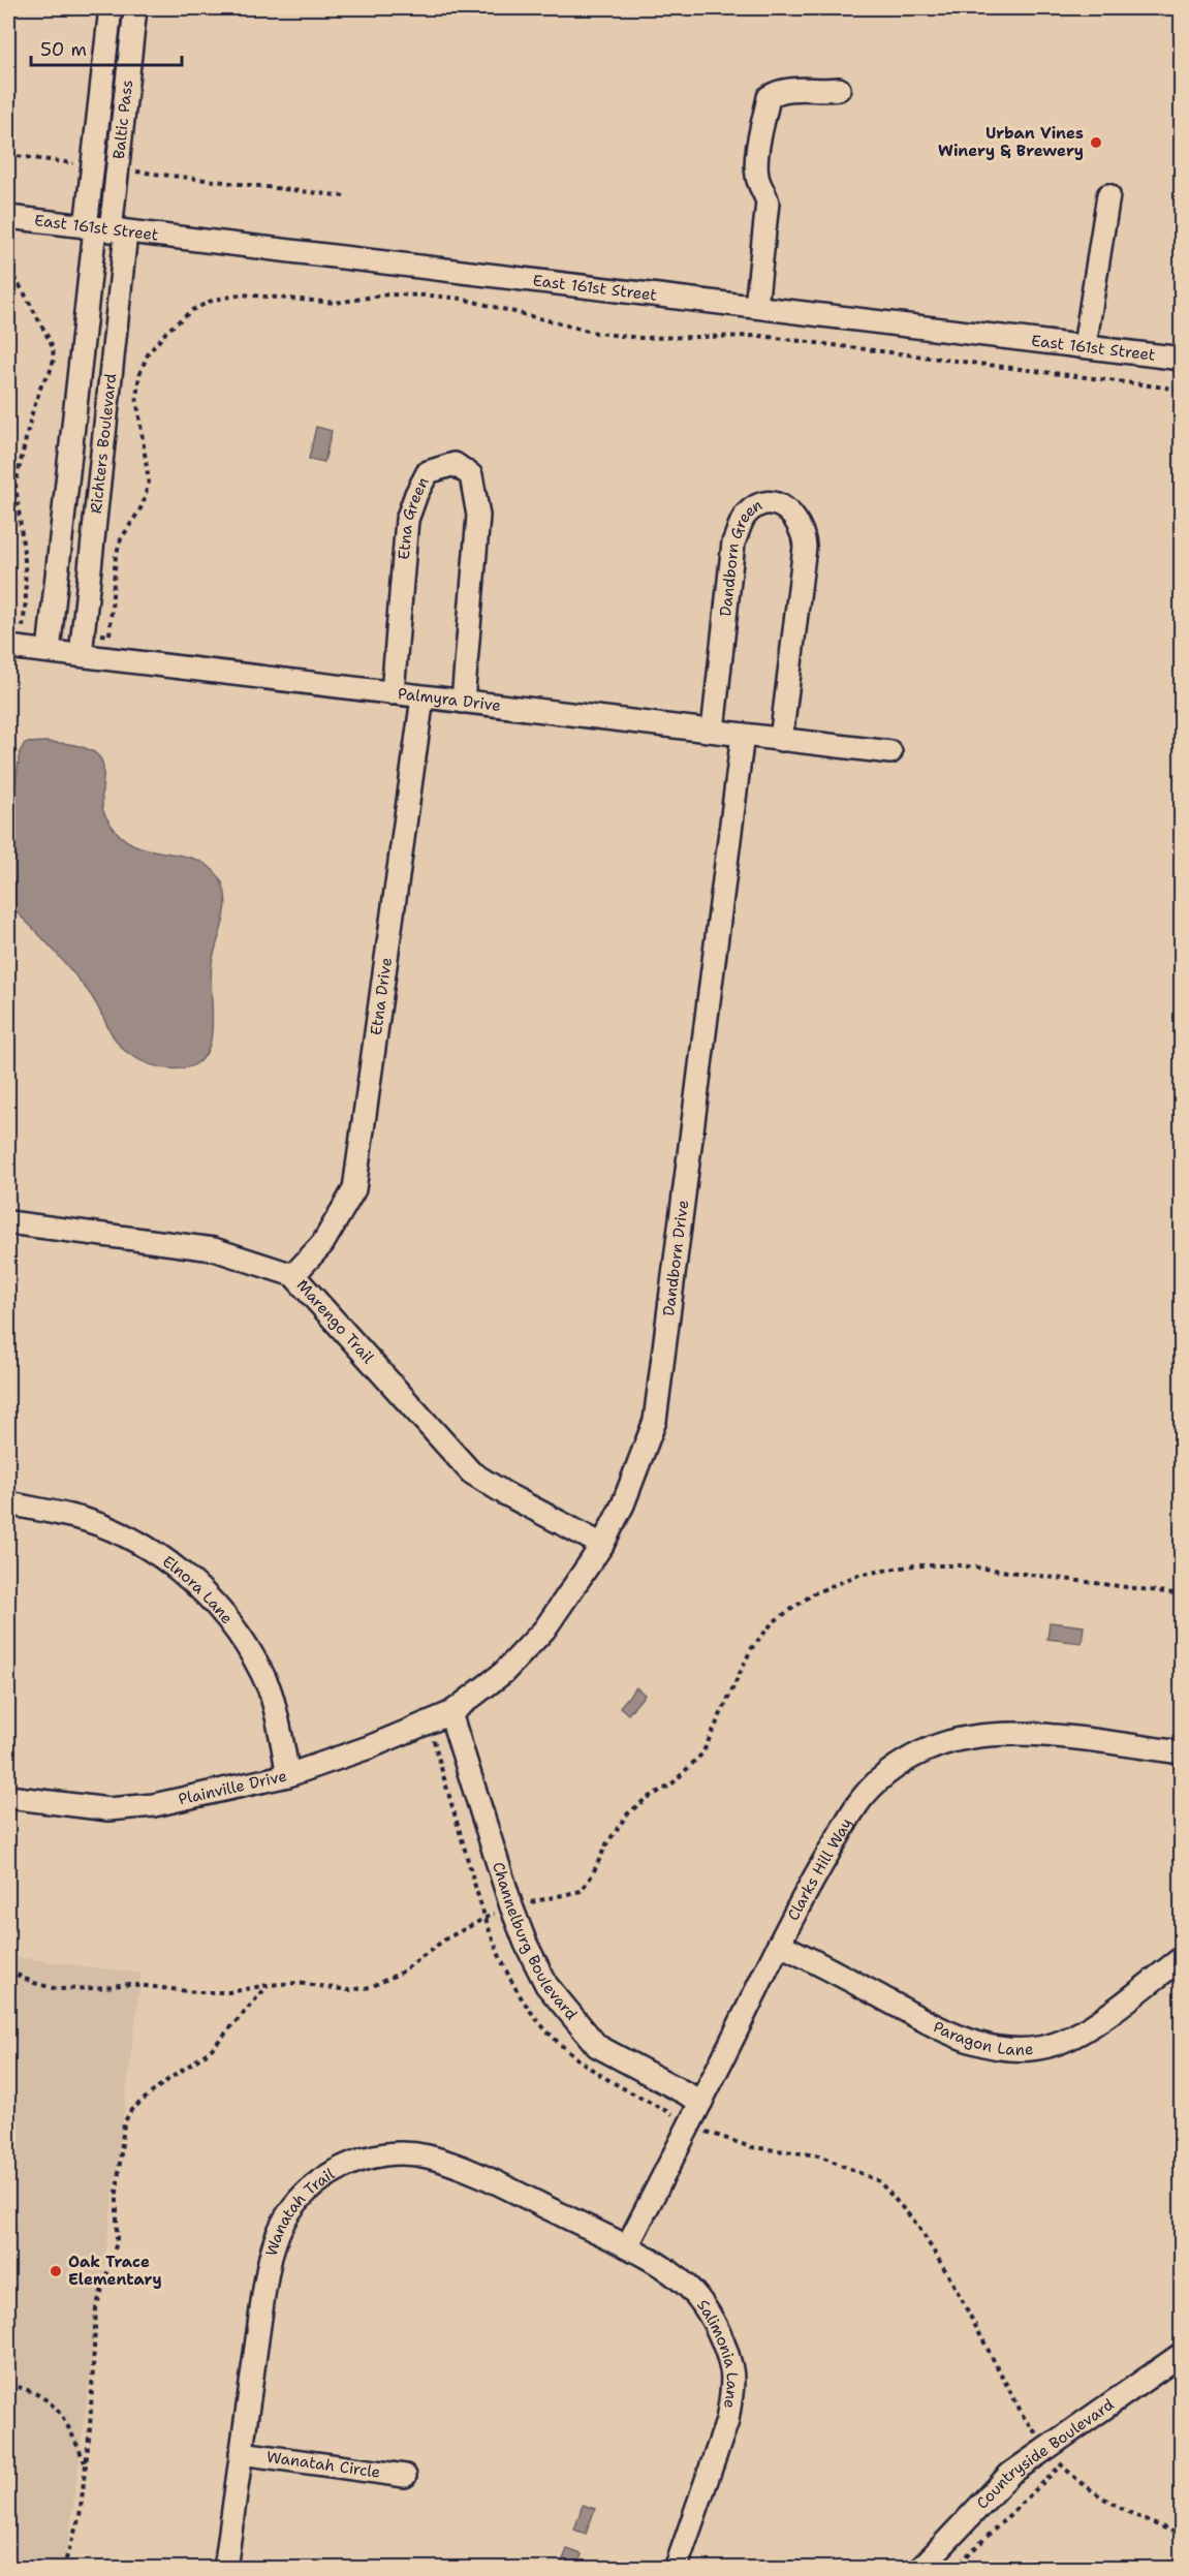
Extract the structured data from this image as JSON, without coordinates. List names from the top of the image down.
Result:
{
  "streets": {
    "street": [
      "Baltic Pass",
      "East 161st Street",
      "Richters Boulevard",
      "Etna Green",
      "Dandborn Green",
      "Palmyra Drive",
      "Etna Drive",
      "Dandborn Drive",
      "Marengo Trail",
      "Elnora Lane",
      "Plainville Drive",
      "Clarks Hill Way",
      "Channelburg Boulevard",
      "Paragon Lane",
      "Wanatah Trail",
      "Salimonia Lane",
      "Countryside Boulevard",
      "Wanatah Circle"
    ]
  },
  "crossings": [
    ["Baltic Pass", "East 161st Street"],
    ["Baltic Pass", "Richters Boulevard"],
    ["East 161st Street", "Richters Boulevard"],
    ["Richters Boulevard", "Palmyra Drive"],
    ["Etna Green", "Palmyra Drive"],
    ["Dandborn Green", "Palmyra Drive"],
    ["Palmyra Drive", "Etna Drive"],
    ["Palmyra Drive", "Dandborn Drive"],
    ["Etna Drive", "Marengo Trail"],
    ["Dandborn Drive", "Marengo Trail"],
    ["Dandborn Drive", "Plainville Drive"],
    ["Dandborn Drive", "Channelburg Boulevard"],
    ["Elnora Lane", "Plainville Drive"],
    ["Plainville Drive", "Channelburg Boulevard"],
    ["Clarks Hill Way", "Channelburg Boulevard"],
    ["Clarks Hill Way", "Paragon Lane"],
    ["Clarks Hill Way", "Wanatah Trail"],
    ["Clarks Hill Way", "Salimonia Lane"],
    ["Wanatah Trail", "Salimonia Lane"],
    ["Wanatah Trail", "Wanatah Circle"]
  ],
  "places": ["Urban Vines Winery & Brewery", "Oak Trace Elementary"],
  "scale_bar": "50 m"
}
